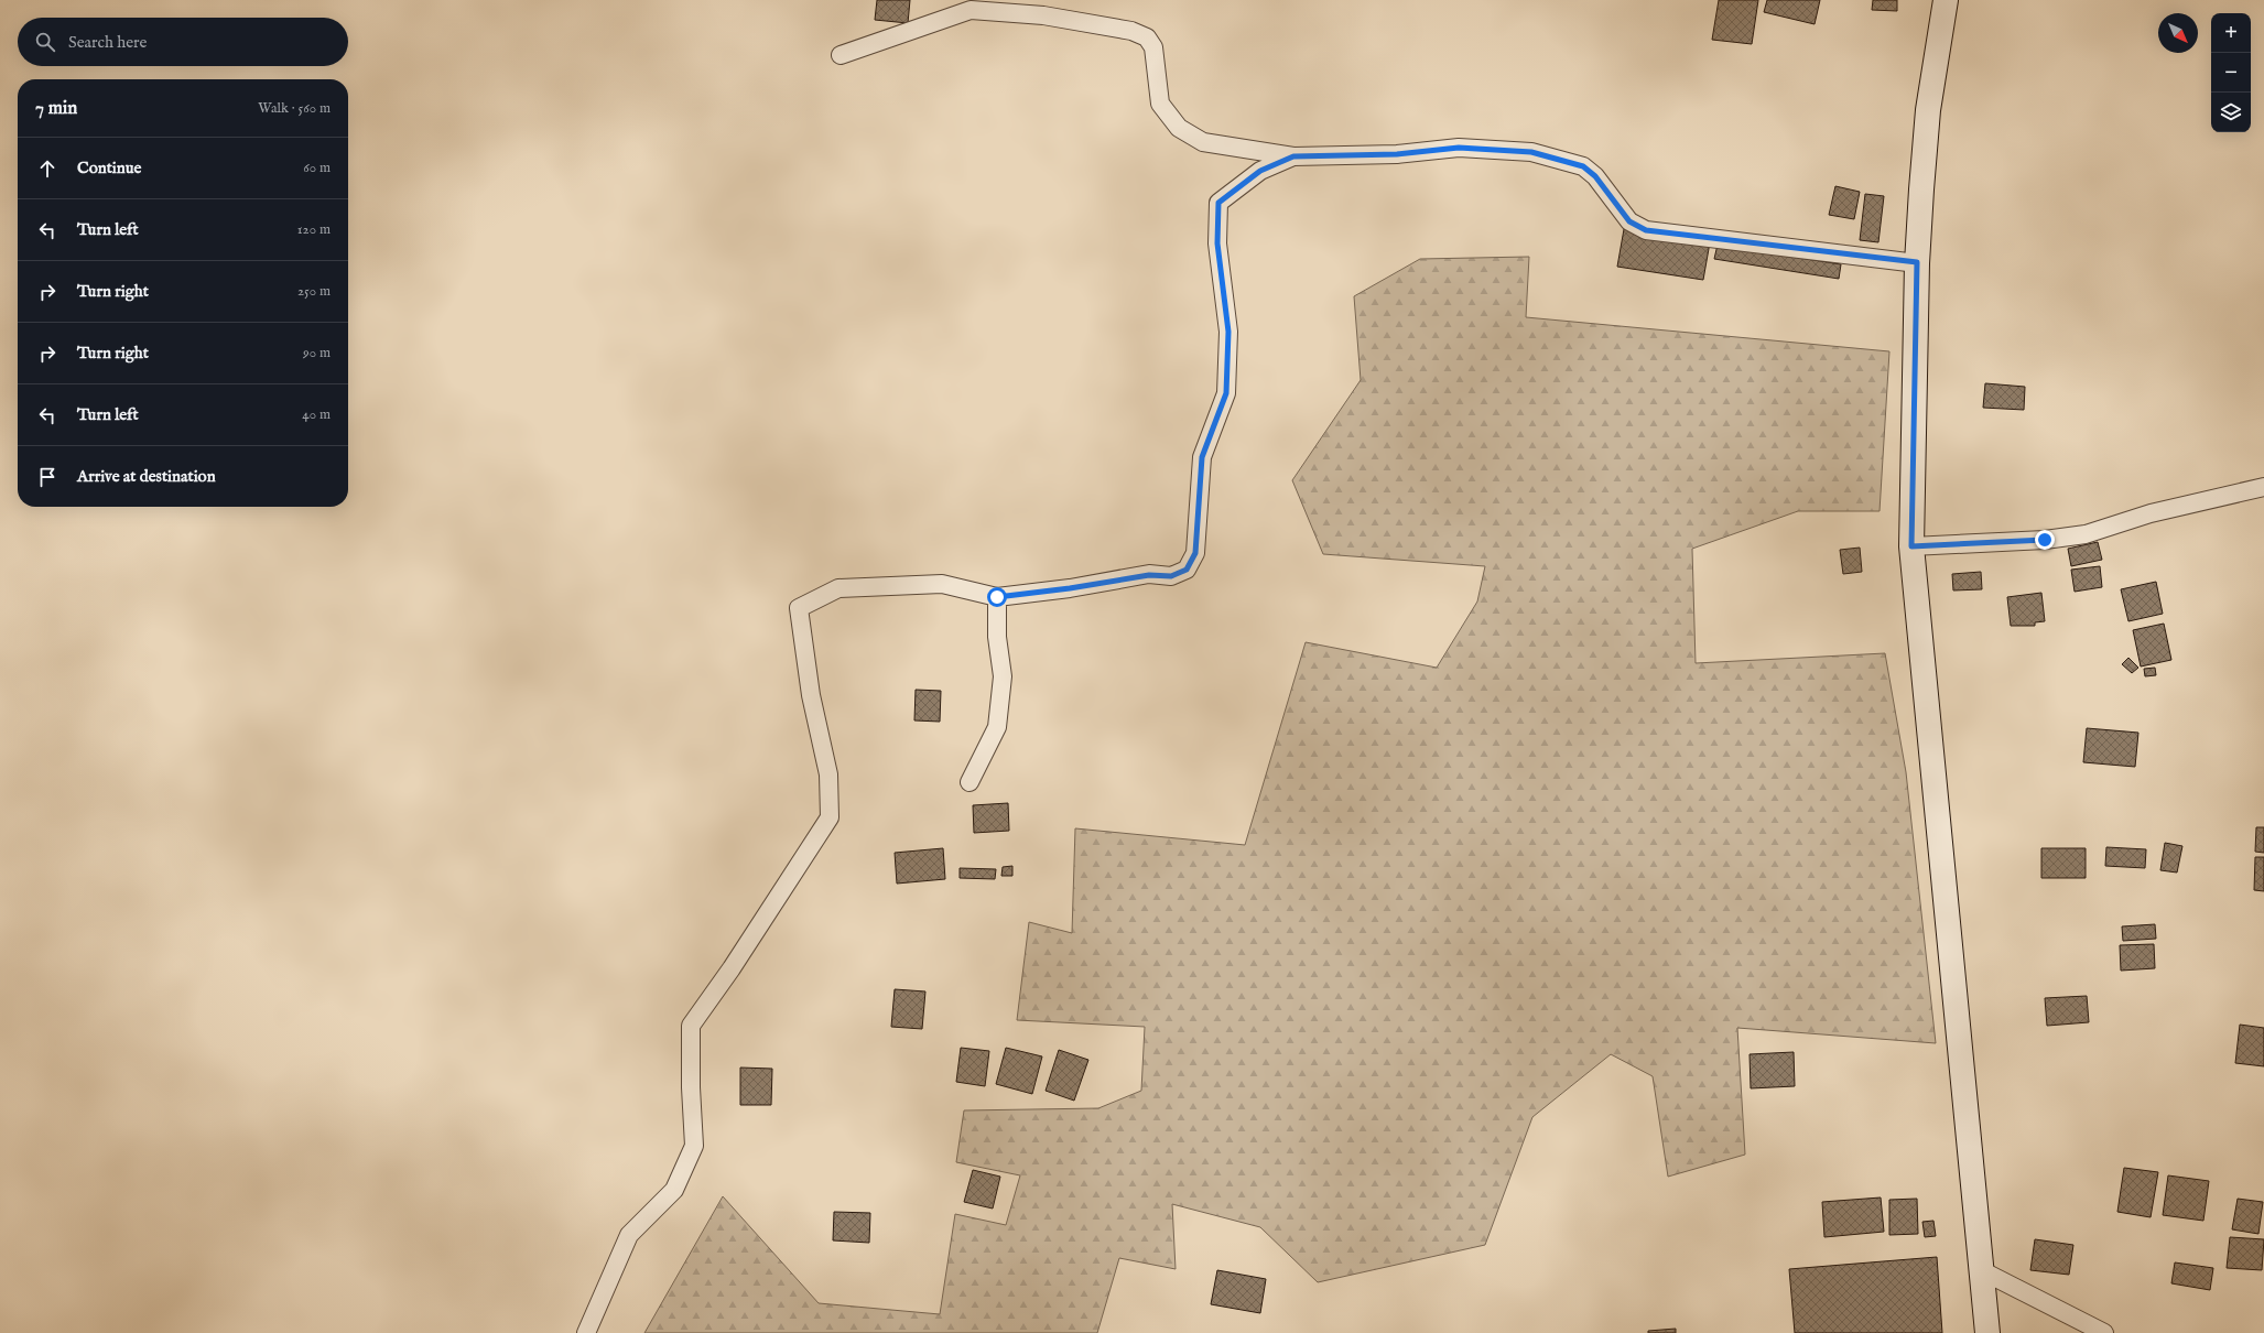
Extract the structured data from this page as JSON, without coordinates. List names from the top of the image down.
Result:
{
  "north": "bottom right",
  "page": {
    "map_buttons": ["+", "−"],
    "search": "Search here",
    "heading": ["7 min", "Walk · 560 m"],
    "list": [
      ["Continue", "60 m"],
      ["Turn left", "120 m"],
      ["Turn right", "250 m"],
      ["Turn right", "90 m"],
      ["Turn left", "40 m"],
      "Arrive at destination"
    ]
  }
}
